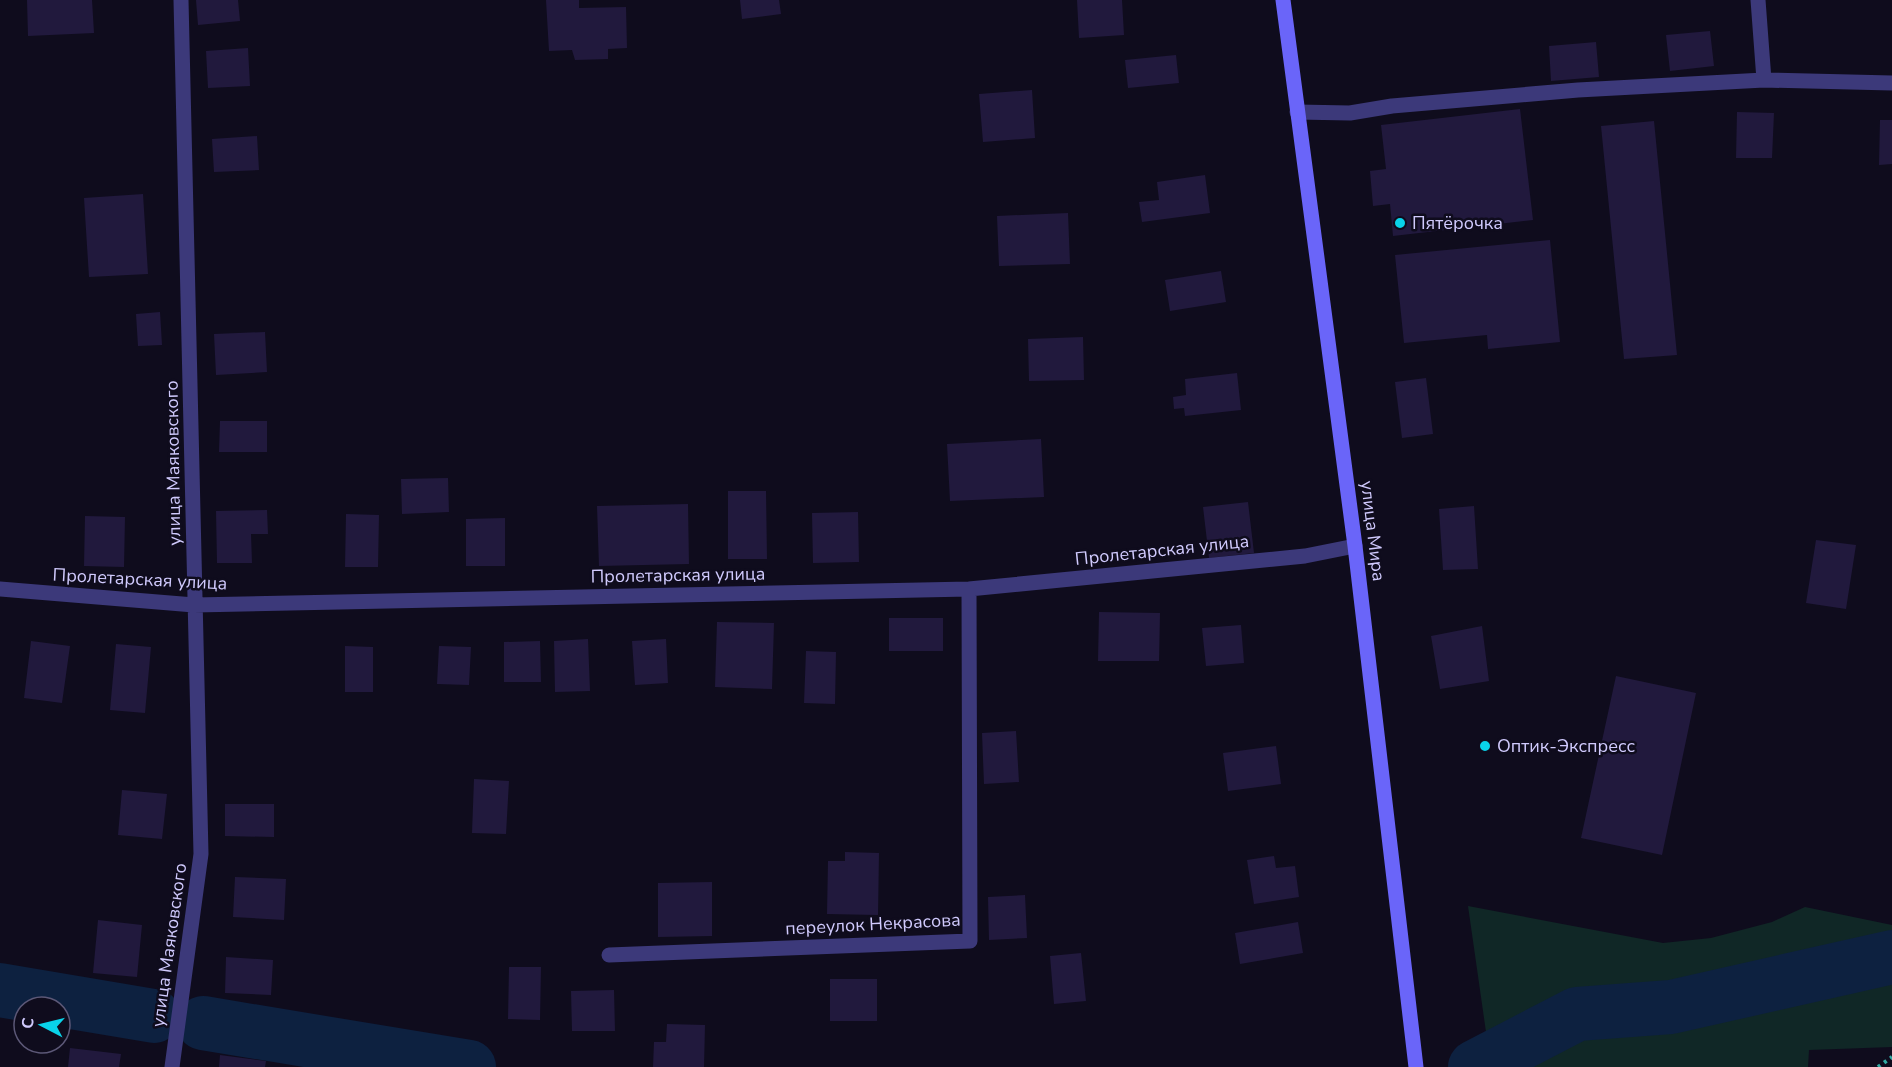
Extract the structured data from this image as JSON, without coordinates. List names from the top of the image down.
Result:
{
  "streets": {
    "main road": ["улица Мира"],
    "street": ["улица Маяковского", "Пролетарская улица", "переулок Некрасова"]
  },
  "crossings": [
    ["улица Маяковского", "Пролетарская улица"],
    ["улица Мира", "Пролетарская улица"],
    ["Пролетарская улица", "переулок Некрасова"]
  ],
  "places": ["Пятёрочка", "Оптик-Экспресс"],
  "north": "left"
}
